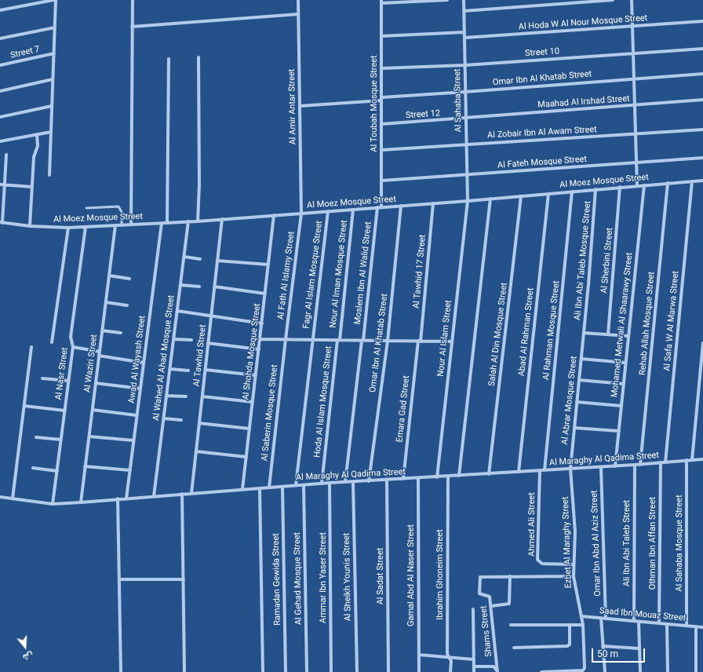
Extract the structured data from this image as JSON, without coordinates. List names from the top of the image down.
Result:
{
  "streets": {
    "street": [
      "Al Hoda W Al Nour Mosque Street",
      "Street 7",
      "Street 10",
      "Omar Ibn Al Khatab Street",
      "Al Sahaba Street",
      "Maahad Al Irshad Street",
      "Al Toubah Mosque Street",
      "Al Amir Antar Street",
      "Street 12",
      "Al Zobair Ibn Al Awam Street",
      "Al Fateh Mosque Street",
      "Al Moez Mosque Street",
      "Ali Ibn Abi Taleb Mosque Street",
      "Al Sherbini Street",
      "Al Tawhid 17 Street",
      "Moslem Ibn Al Walid Street",
      "Nour Al Iman Mosque Street",
      "Fagr Al Islam Mosque Street",
      "Al Fath Al Islamy Street",
      "Al Safa W Al Marwa Street",
      "Rehab Allah Mosque Street",
      "Mohamed Metwali Al Shaarawy Street",
      "Al Rahman Mosque Street",
      "Abad Al Rahman Street",
      "Salah Al Din Mosque Street",
      "Nour Al Islam Street",
      "Al Shohda Mosque Street",
      "Al Tawhid Street",
      "Al Wahed Al Ahad Mosque Street",
      "Awad Al Wayash Street",
      "Al Waziri Street",
      "Al Nasr Street",
      "Al Abrar Mosque Street",
      "Hoda Al Islam Mosque Street",
      "Emara Gad Street",
      "Al Saberin Mosque Street",
      "Al Maraghy Al Qadima Street",
      "Ahmed Ali Street",
      "Ezbet Al Maraghy Street",
      "Omar Ibn Abd Al Aziz Street",
      "Ali Ibn Abi Taleb Street",
      "Othman Ibn Affan Street",
      "Al Sahaba Mosque Street",
      "Ibrahim Ghoneim Street",
      "Gamal Abd Al Naser Street",
      "Al Sadat Street",
      "Al Sheikh Younis Street",
      "Ammar Ibn Yaser Street",
      "Al Gehad Mosque Street",
      "Ramadan Gewida Street",
      "Saad Ibn Mouaz Street",
      "Shams Street"
    ]
  },
  "crossings": [
    ["Al Hoda W Al Nour Mosque Street", "Al Sahaba Street"],
    ["Street 10", "Al Sahaba Street"],
    ["Street 10", "Al Toubah Mosque Street"],
    ["Omar Ibn Al Khatab Street", "Al Sahaba Street"],
    ["Omar Ibn Al Khatab Street", "Al Toubah Mosque Street"],
    ["Omar Ibn Al Khatab Street", "Al Amir Antar Street"],
    ["Omar Ibn Al Khatab Street", "Al Moez Mosque Street"],
    ["Omar Ibn Al Khatab Street", "Fagr Al Islam Mosque Street"],
    ["Omar Ibn Al Khatab Street", "Al Maraghy Al Qadima Street"],
    ["Al Sahaba Street", "Maahad Al Irshad Street"],
    ["Al Sahaba Street", "Street 12"],
    ["Al Sahaba Street", "Al Zobair Ibn Al Awam Street"],
    ["Al Sahaba Street", "Al Fateh Mosque Street"],
    ["Al Sahaba Street", "Al Moez Mosque Street"],
    ["Al Sahaba Street", "Nour Al Islam Street"],
    ["Maahad Al Irshad Street", "Street 12"],
    ["Al Toubah Mosque Street", "Street 12"],
    ["Al Toubah Mosque Street", "Al Zobair Ibn Al Awam Street"],
    ["Al Toubah Mosque Street", "Al Fateh Mosque Street"],
    ["Al Toubah Mosque Street", "Al Moez Mosque Street"],
    ["Al Toubah Mosque Street", "Moslem Ibn Al Walid Street"],
    ["Al Amir Antar Street", "Al Moez Mosque Street"],
    ["Al Amir Antar Street", "Al Fath Al Islamy Street"],
    ["Al Moez Mosque Street", "Ali Ibn Abi Taleb Mosque Street"],
    ["Al Moez Mosque Street", "Al Sherbini Street"],
    ["Al Moez Mosque Street", "Al Tawhid 17 Street"],
    ["Al Moez Mosque Street", "Moslem Ibn Al Walid Street"],
    ["Al Moez Mosque Street", "Nour Al Iman Mosque Street"],
    ["Al Moez Mosque Street", "Fagr Al Islam Mosque Street"],
    ["Al Moez Mosque Street", "Al Fath Al Islamy Street"],
    ["Al Moez Mosque Street", "Al Safa W Al Marwa Street"],
    ["Al Moez Mosque Street", "Rehab Allah Mosque Street"],
    ["Al Moez Mosque Street", "Mohamed Metwali Al Shaarawy Street"],
    ["Al Moez Mosque Street", "Al Rahman Mosque Street"],
    ["Al Moez Mosque Street", "Abad Al Rahman Street"],
    ["Al Moez Mosque Street", "Salah Al Din Mosque Street"],
    ["Al Moez Mosque Street", "Nour Al Islam Street"],
    ["Al Moez Mosque Street", "Al Shohda Mosque Street"],
    ["Al Moez Mosque Street", "Al Tawhid Street"],
    ["Al Moez Mosque Street", "Al Wahed Al Ahad Mosque Street"],
    ["Al Moez Mosque Street", "Awad Al Wayash Street"],
    ["Al Moez Mosque Street", "Al Waziri Street"],
    ["Al Moez Mosque Street", "Al Nasr Street"],
    ["Ali Ibn Abi Taleb Mosque Street", "Al Abrar Mosque Street"],
    ["Al Tawhid 17 Street", "Fagr Al Islam Mosque Street"],
    ["Al Tawhid 17 Street", "Emara Gad Street"],
    ["Moslem Ibn Al Walid Street", "Fagr Al Islam Mosque Street"],
    ["Moslem Ibn Al Walid Street", "Al Maraghy Al Qadima Street"],
    ["Nour Al Iman Mosque Street", "Fagr Al Islam Mosque Street"],
    ["Nour Al Iman Mosque Street", "Hoda Al Islam Mosque Street"],
    ["Fagr Al Islam Mosque Street", "Al Fath Al Islamy Street"],
    ["Fagr Al Islam Mosque Street", "Nour Al Islam Street"],
    ["Fagr Al Islam Mosque Street", "Al Shohda Mosque Street"],
    ["Fagr Al Islam Mosque Street", "Hoda Al Islam Mosque Street"],
    ["Fagr Al Islam Mosque Street", "Emara Gad Street"],
    ["Fagr Al Islam Mosque Street", "Al Saberin Mosque Street"],
    ["Al Fath Al Islamy Street", "Al Saberin Mosque Street"],
    ["Al Safa W Al Marwa Street", "Al Maraghy Al Qadima Street"],
    ["Rehab Allah Mosque Street", "Al Maraghy Al Qadima Street"],
    ["Mohamed Metwali Al Shaarawy Street", "Al Maraghy Al Qadima Street"],
    ["Al Rahman Mosque Street", "Al Maraghy Al Qadima Street"],
    ["Abad Al Rahman Street", "Al Maraghy Al Qadima Street"],
    ["Salah Al Din Mosque Street", "Al Maraghy Al Qadima Street"],
    ["Nour Al Islam Street", "Al Maraghy Al Qadima Street"],
    ["Al Shohda Mosque Street", "Al Maraghy Al Qadima Street"],
    ["Al Tawhid Street", "Al Maraghy Al Qadima Street"],
    ["Al Wahed Al Ahad Mosque Street", "Al Maraghy Al Qadima Street"],
    ["Awad Al Wayash Street", "Al Maraghy Al Qadima Street"],
    ["Al Waziri Street", "Al Maraghy Al Qadima Street"],
    ["Al Nasr Street", "Al Maraghy Al Qadima Street"],
    ["Al Abrar Mosque Street", "Al Maraghy Al Qadima Street"],
    ["Al Abrar Mosque Street", "Ezbet Al Maraghy Street"],
    ["Hoda Al Islam Mosque Street", "Al Maraghy Al Qadima Street"],
    ["Emara Gad Street", "Al Maraghy Al Qadima Street"],
    ["Al Saberin Mosque Street", "Al Maraghy Al Qadima Street"],
    ["Al Maraghy Al Qadima Street", "Ahmed Ali Street"],
    ["Al Maraghy Al Qadima Street", "Ezbet Al Maraghy Street"],
    ["Al Maraghy Al Qadima Street", "Omar Ibn Abd Al Aziz Street"],
    ["Al Maraghy Al Qadima Street", "Ali Ibn Abi Taleb Street"],
    ["Al Maraghy Al Qadima Street", "Othman Ibn Affan Street"],
    ["Al Maraghy Al Qadima Street", "Al Sahaba Mosque Street"],
    ["Al Maraghy Al Qadima Street", "Ibrahim Ghoneim Street"],
    ["Al Maraghy Al Qadima Street", "Gamal Abd Al Naser Street"],
    ["Al Maraghy Al Qadima Street", "Al Sadat Street"],
    ["Al Maraghy Al Qadima Street", "Al Sheikh Younis Street"],
    ["Al Maraghy Al Qadima Street", "Ammar Ibn Yaser Street"],
    ["Al Maraghy Al Qadima Street", "Al Gehad Mosque Street"],
    ["Al Maraghy Al Qadima Street", "Ramadan Gewida Street"],
    ["Ahmed Ali Street", "Ezbet Al Maraghy Street"],
    ["Ezbet Al Maraghy Street", "Saad Ibn Mouaz Street"],
    ["Omar Ibn Abd Al Aziz Street", "Saad Ibn Mouaz Street"],
    ["Ali Ibn Abi Taleb Street", "Saad Ibn Mouaz Street"],
    ["Othman Ibn Affan Street", "Saad Ibn Mouaz Street"],
    ["Al Sahaba Mosque Street", "Saad Ibn Mouaz Street"]
  ],
  "scale_bar": "50 m",
  "north": "bottom"
}
